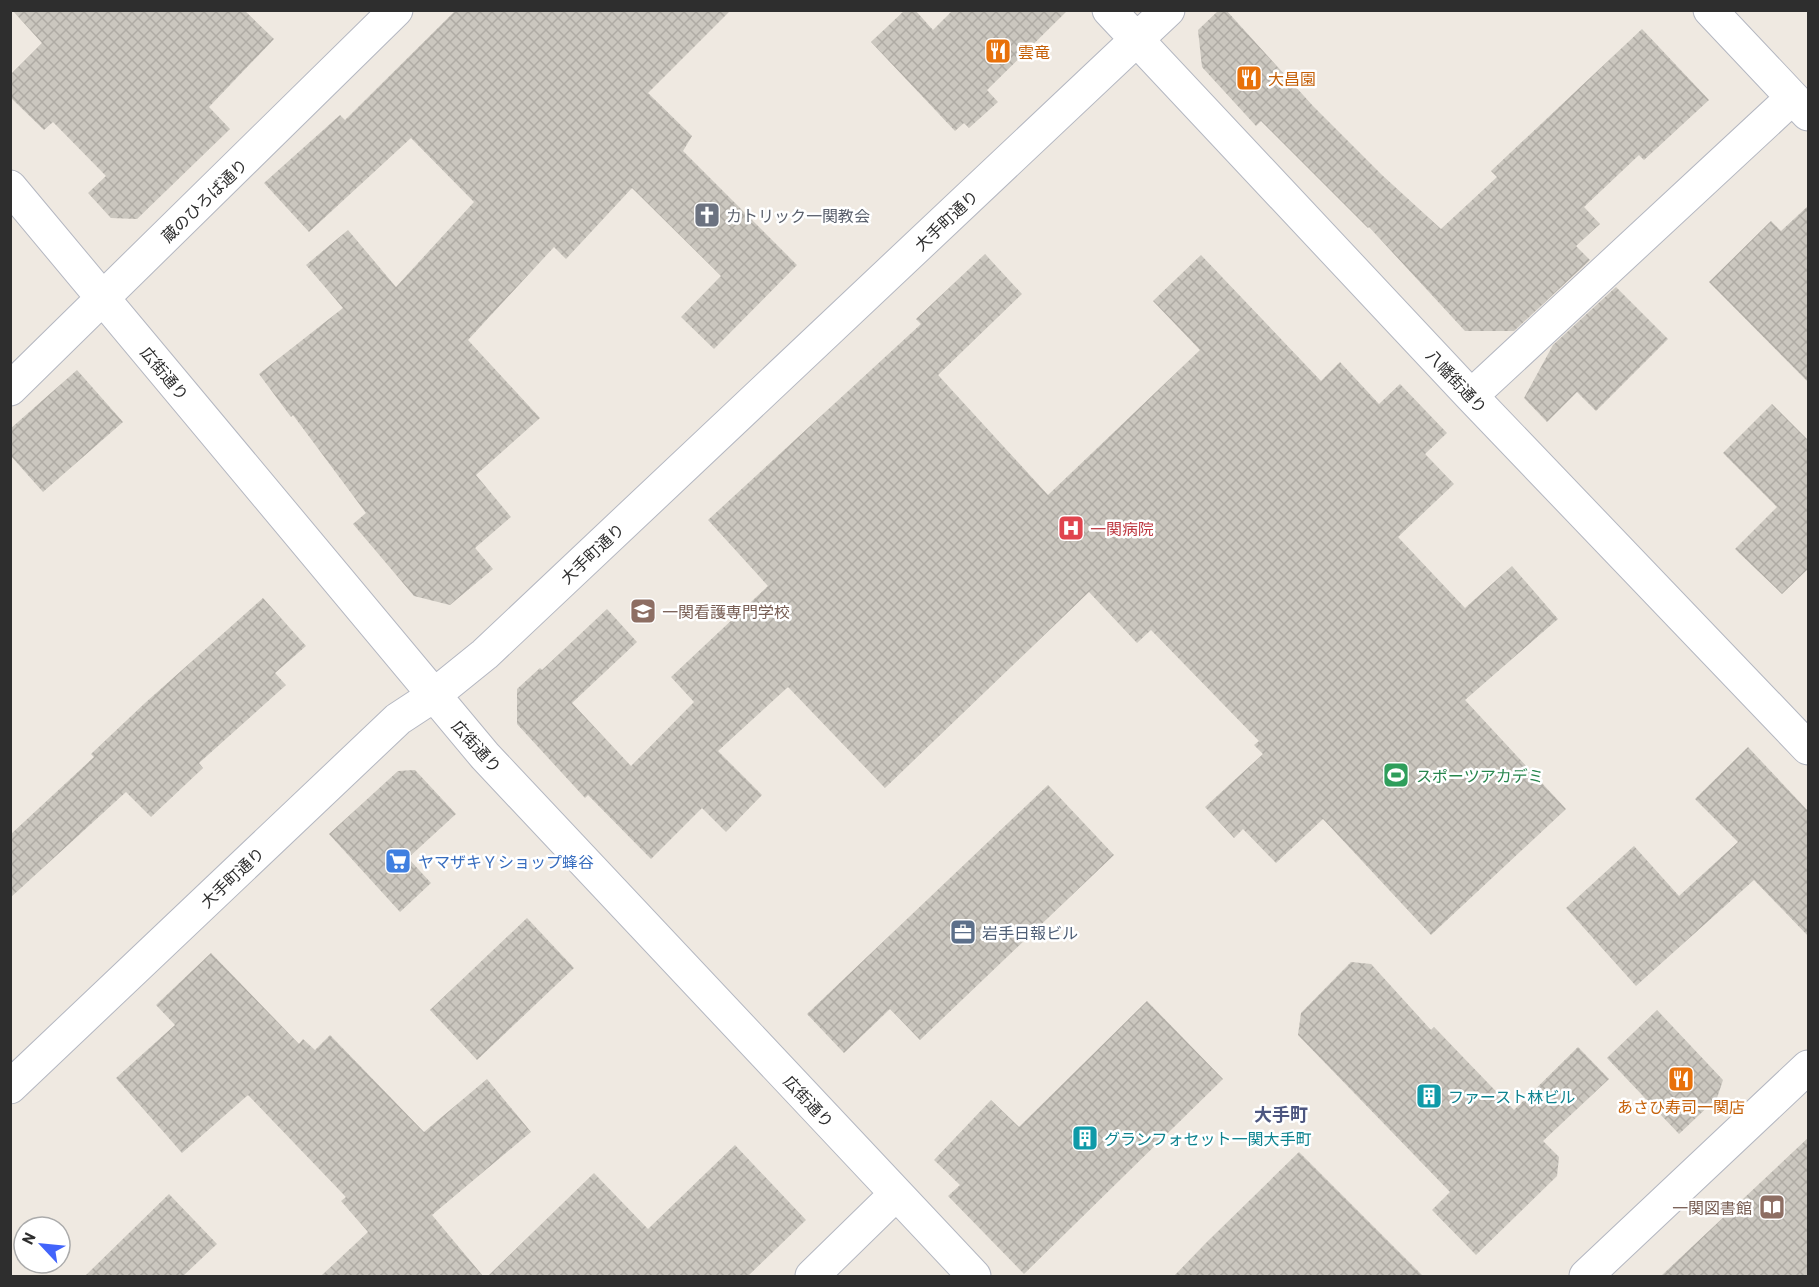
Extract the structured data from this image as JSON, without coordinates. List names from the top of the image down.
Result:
{
  "streets": {
    "street": [
      "蔵のひろば通り",
      "大手町通り",
      "広街通り",
      "八幡街通り"
    ]
  },
  "crossings": [
    ["蔵のひろば通り", "広街通り"],
    ["大手町通り", "広街通り"],
    ["大手町通り", "八幡街通り"]
  ],
  "districts": ["大手町"],
  "places": {
    "restaurant": ["雲竜", "大昌園", "あさひ寿司一関店"],
    "church": ["カトリック一関教会"],
    "hospital": ["一関病院"],
    "school or university": ["一関看護専門学校"],
    "sports": ["スポーツアカデミ"],
    "supermarket": ["ヤマザキＹショップ蜂谷"],
    "office": ["岩手日報ビル"],
    "building": ["ファースト林ビル", "グランフォセット一関大手町"],
    "library": ["一関図書館"]
  },
  "north": "top left"
}
